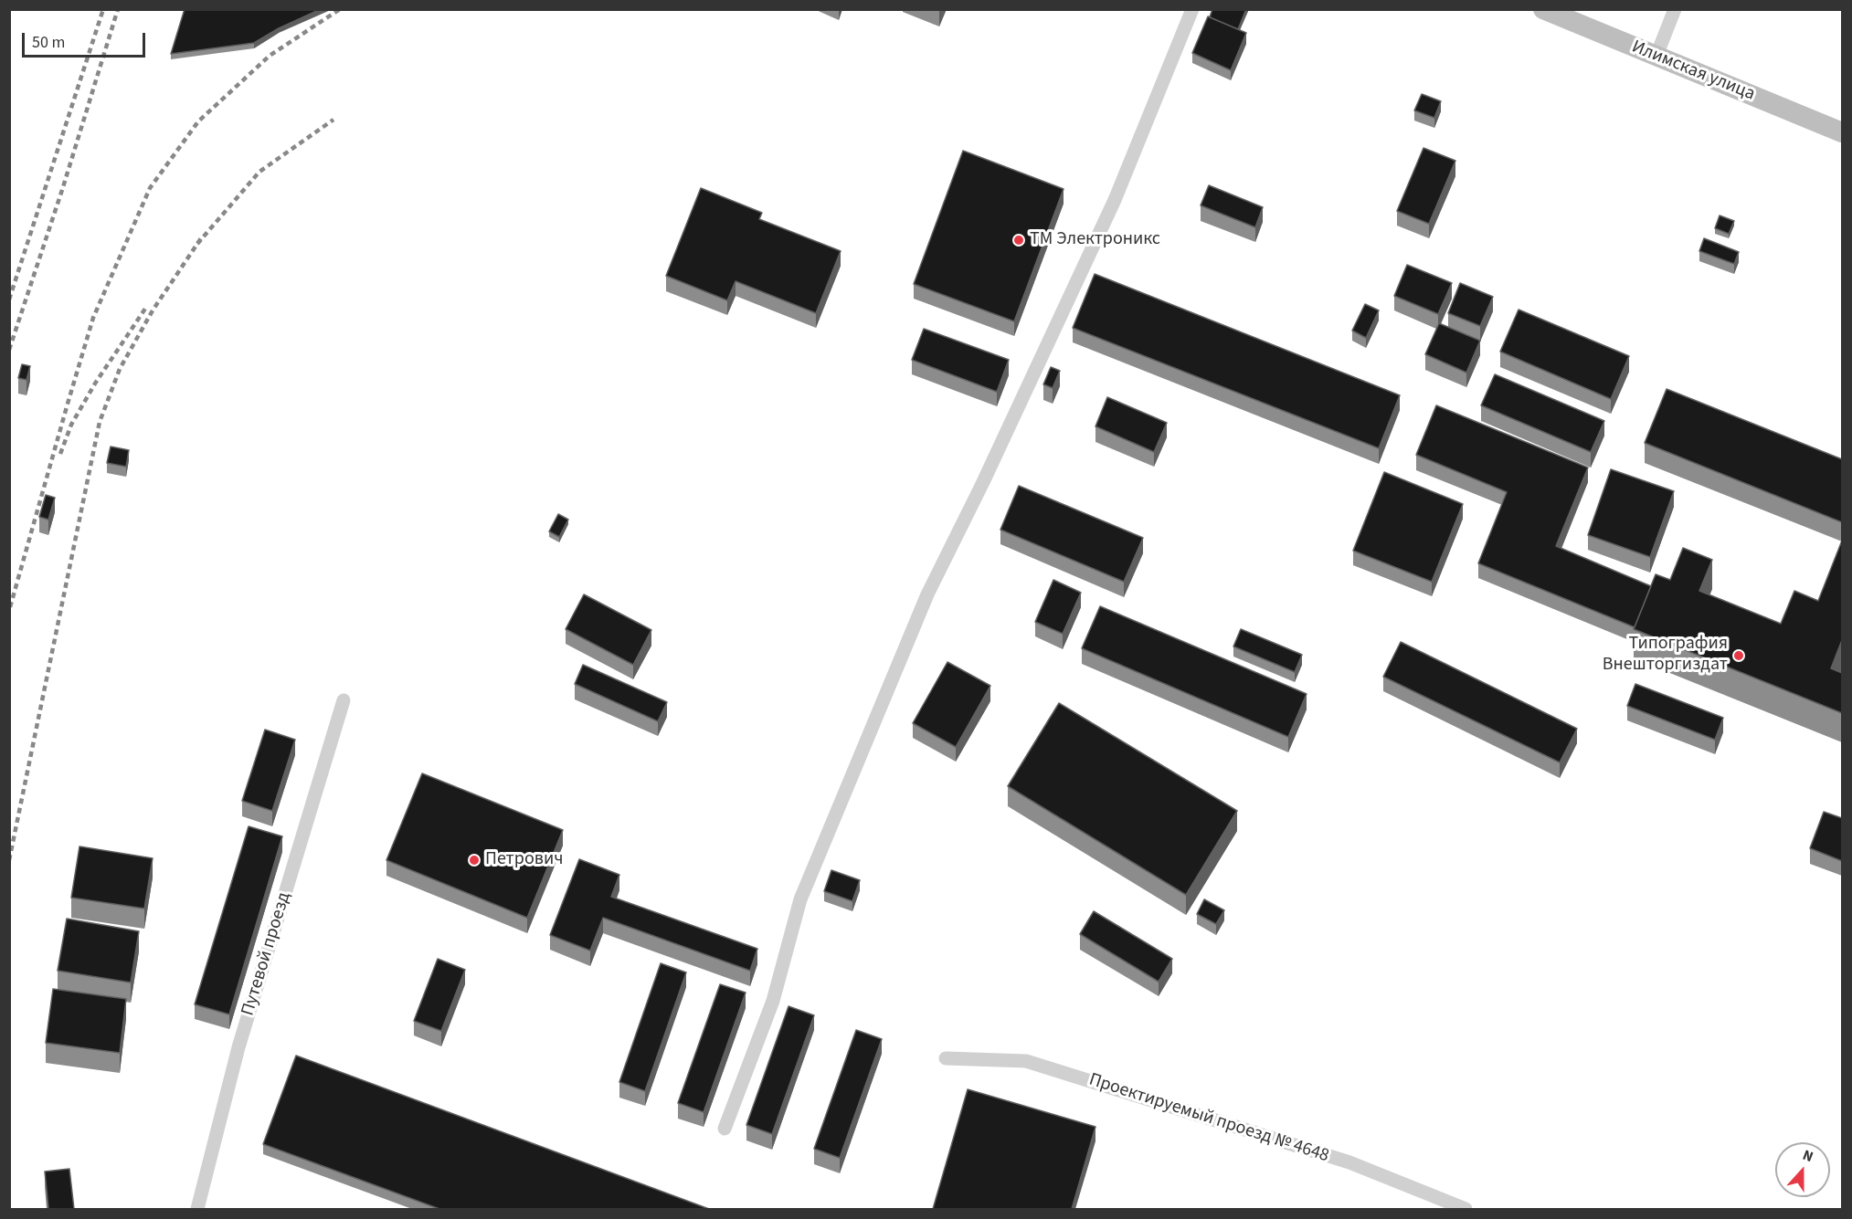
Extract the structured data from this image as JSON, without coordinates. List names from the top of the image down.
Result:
{
  "streets": {
    "street": ["Илимская улица", "Путевой проезд", "Проектируемый проезд № 4648"]
  },
  "places": ["ТМ Электроникс", "Типография Внешторгиздат", "Петрович"],
  "scale_bar": "50 m",
  "north": "top"
}
